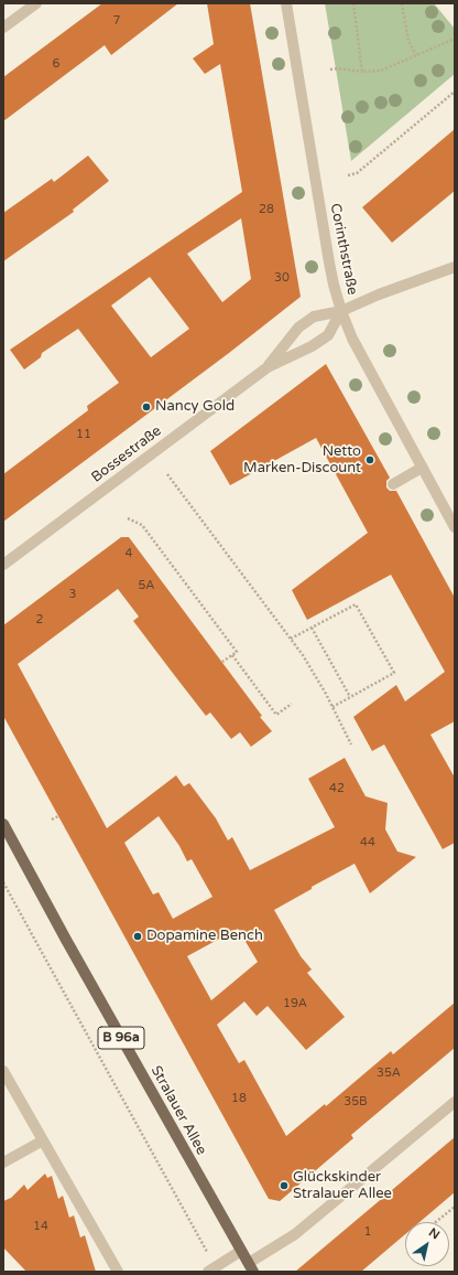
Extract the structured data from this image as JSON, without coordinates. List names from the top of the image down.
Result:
{
  "streets": {
    "main road": ["B 96a", "Stralauer Allee"],
    "street": ["Corinthstraße", "Bossestraße"]
  },
  "crossings": [
    ["Corinthstraße", "Bossestraße"]
  ],
  "places": [
    "Nancy Gold",
    "Netto Marken-Discount",
    "Dopamine Bench",
    "Glückskinder Stralauer Allee"
  ],
  "house_numbers": [
    "7",
    "6",
    "28",
    "30",
    "11",
    "4",
    "5A",
    "3",
    "2",
    "42",
    "44",
    "19A",
    "35A",
    "18",
    "35B",
    "14",
    "1"
  ],
  "north": "top right"
}
